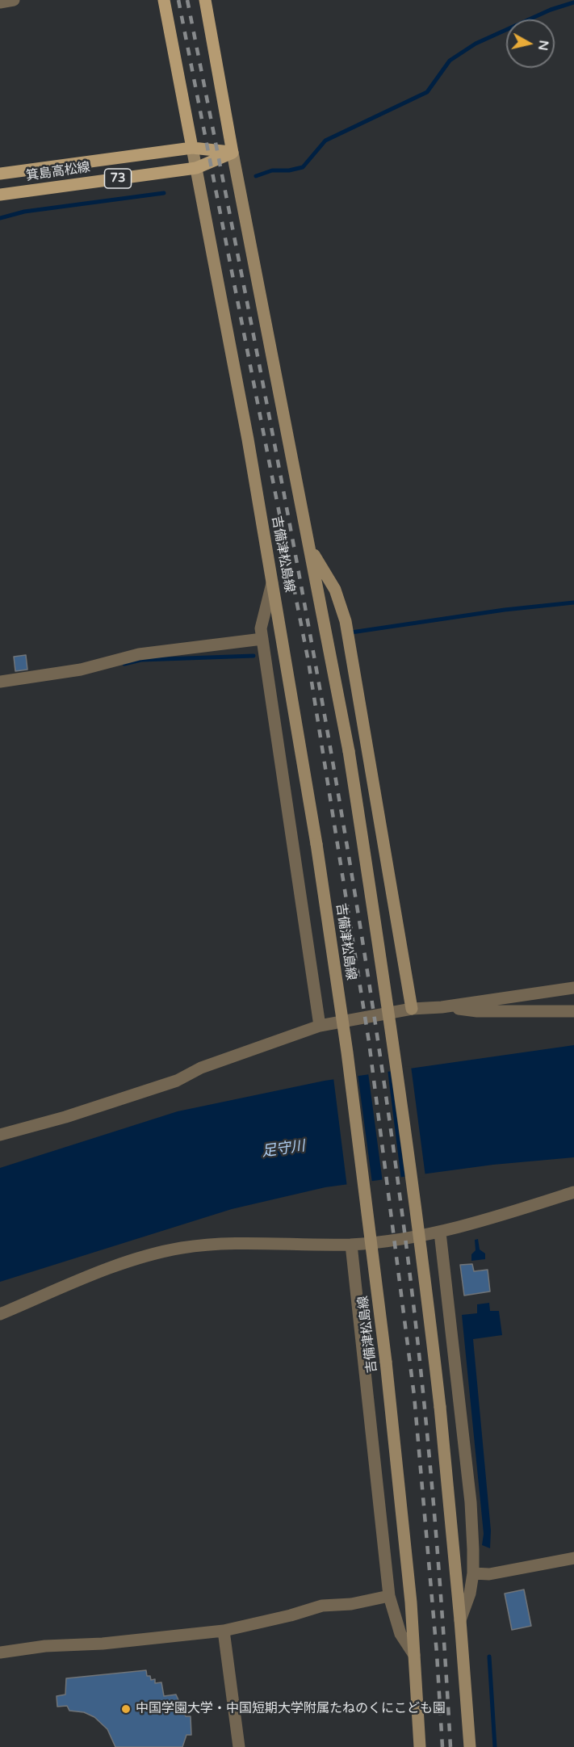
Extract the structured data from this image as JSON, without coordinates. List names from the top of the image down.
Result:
{
  "streets": {
    "main road": ["箕島高松線", "73", "吉備津松島線"]
  },
  "crossings": [
    ["箕島高松線", "吉備津松島線"]
  ],
  "water": ["足守川"],
  "places": ["中国学園大学・中国短期大学附属たねのくにこども園"],
  "north": "right"
}
